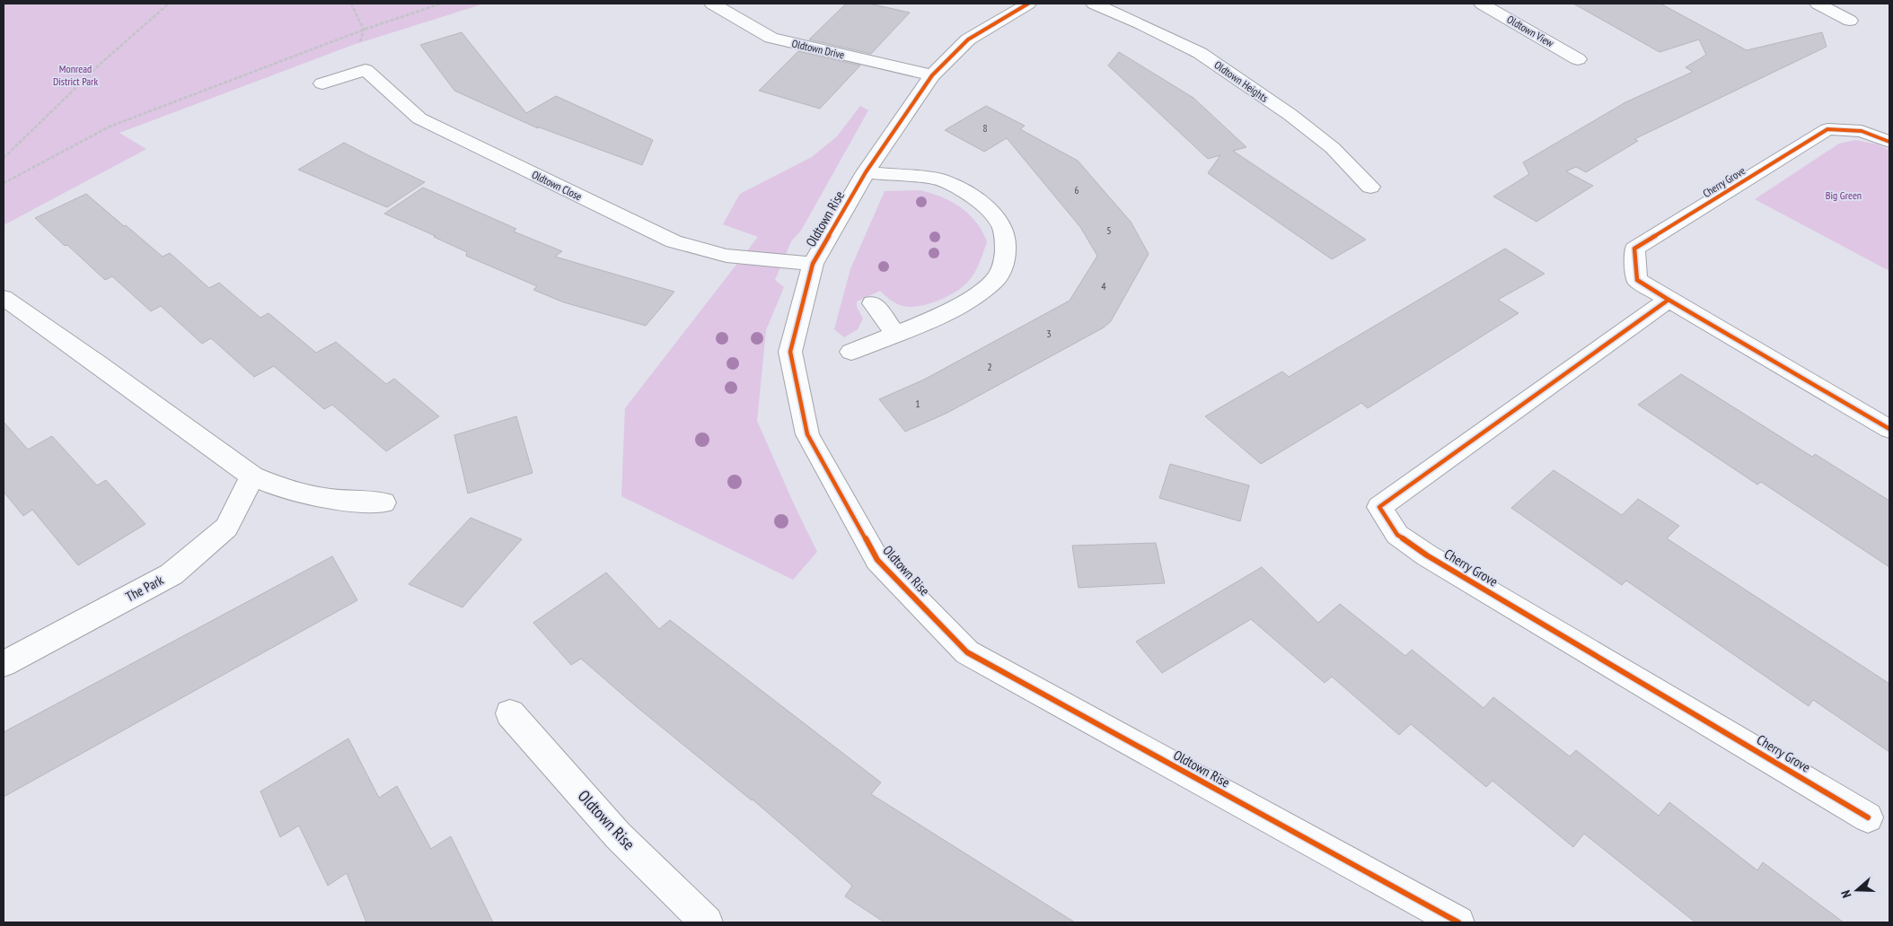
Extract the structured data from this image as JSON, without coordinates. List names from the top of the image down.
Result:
{
  "streets": {
    "street": [
      "Oldtown View",
      "Oldtown Drive",
      "Oldtown Heights",
      "Cherry Grove",
      "Oldtown Close",
      "Oldtown Rise",
      "The Park"
    ]
  },
  "crossings": [
    ["Oldtown Drive", "Oldtown Rise"],
    ["Oldtown Close", "Oldtown Rise"]
  ],
  "parks": ["Monread District Park", "Big Green"],
  "house_numbers": [
    "8",
    "6",
    "5",
    "4",
    "3",
    "2",
    "1"
  ],
  "north": "left"
}
